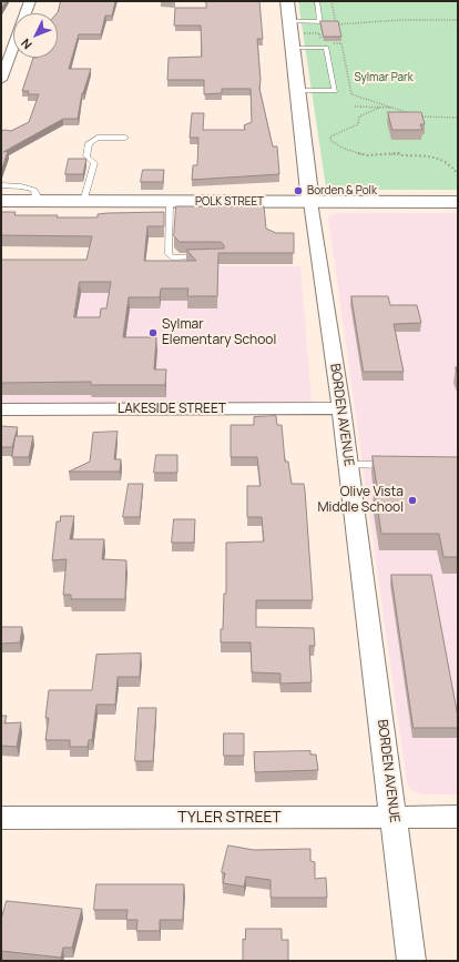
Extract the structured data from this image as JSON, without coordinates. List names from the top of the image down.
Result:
{
  "streets": {
    "street": [
      "POLK STREET",
      "LAKESIDE STREET",
      "BORDEN AVENUE",
      "TYLER STREET"
    ]
  },
  "crossings": [
    ["POLK STREET", "BORDEN AVENUE"],
    ["LAKESIDE STREET", "BORDEN AVENUE"],
    ["BORDEN AVENUE", "TYLER STREET"]
  ],
  "parks": ["Sylmar Park"],
  "places": ["Borden & Polk", "Sylmar Elementary School", "Olive Vista Middle School"],
  "north": "bottom left"
}
